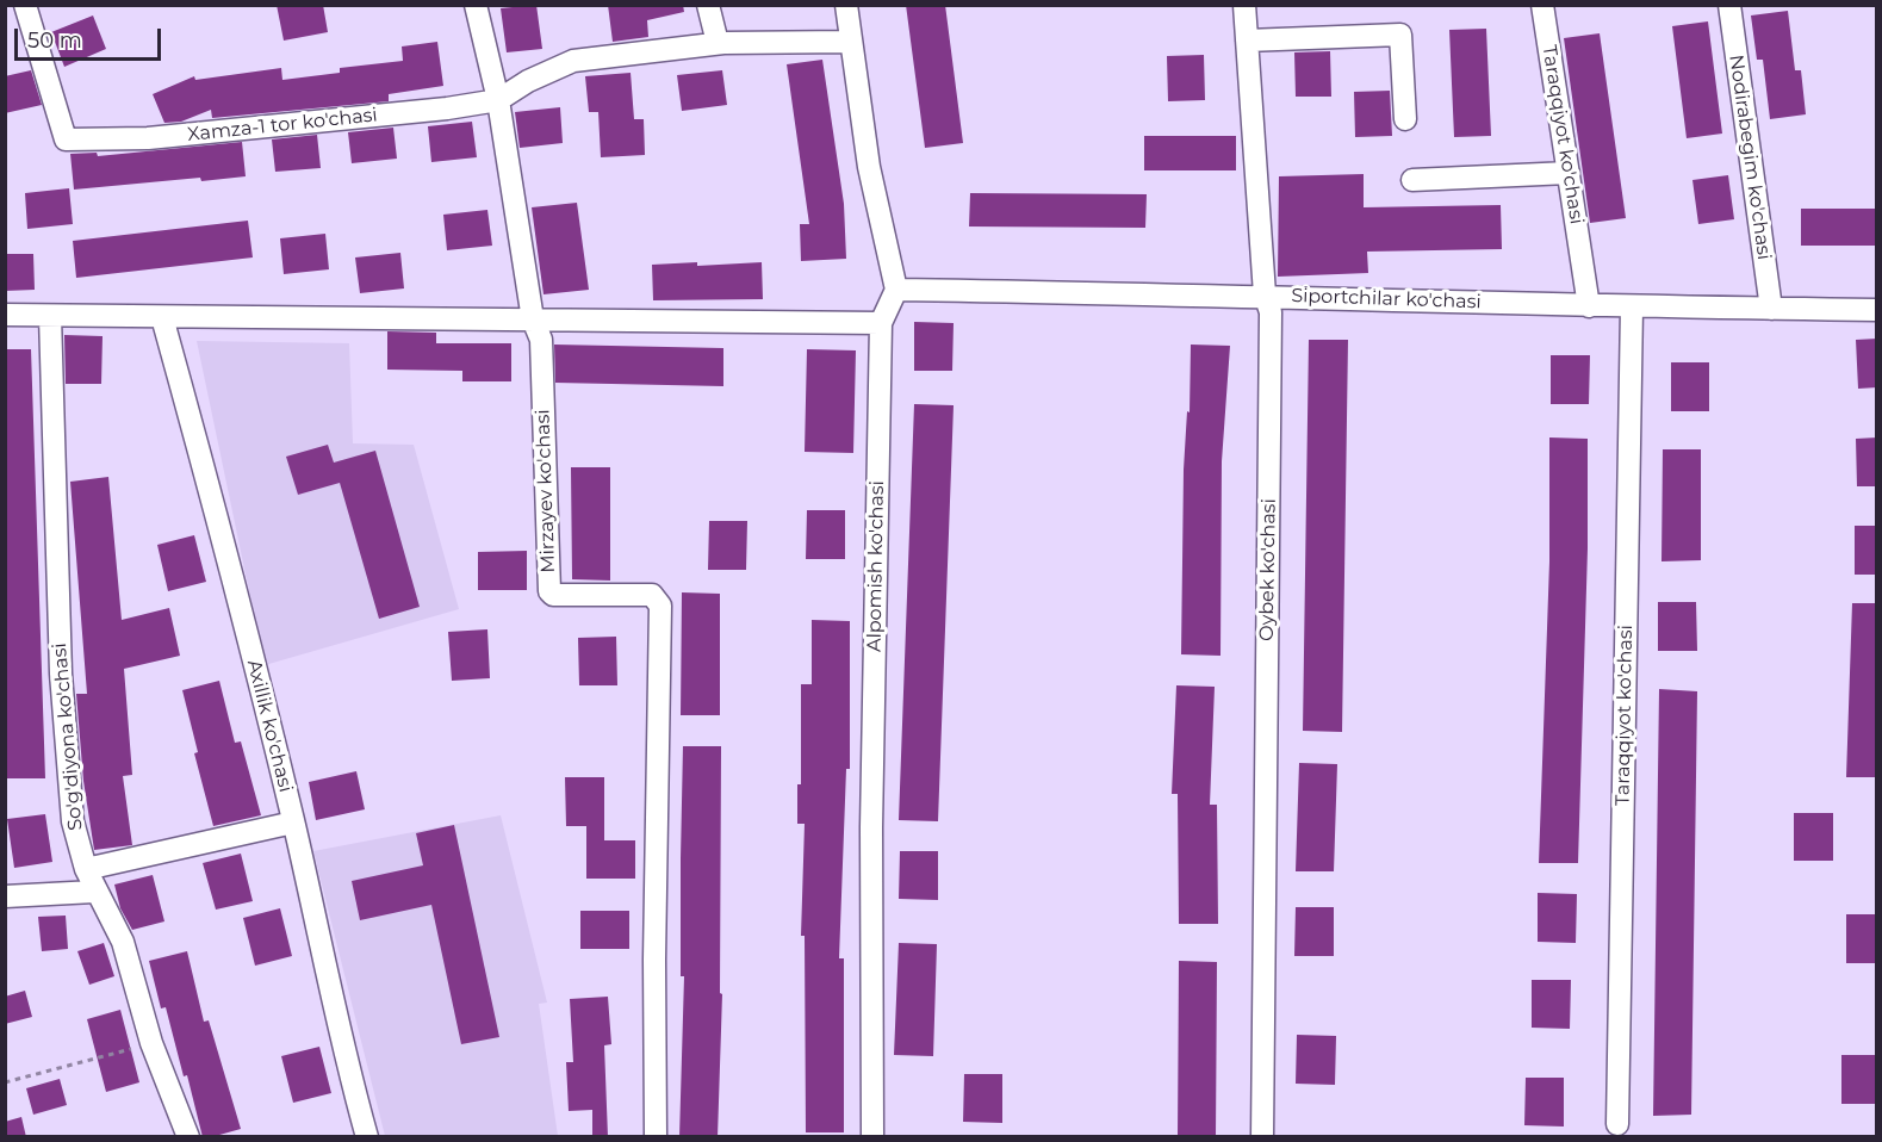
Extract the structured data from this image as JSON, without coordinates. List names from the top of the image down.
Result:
{
  "streets": {
    "street": [
      "Xamza-1 tor ko'chasi",
      "Taraqqiyot ko'chasi",
      "Nodirabegim ko'chasi",
      "Siportchilar ko'chasi",
      "Mirzayev ko'chasi",
      "Alpomish ko'chasi",
      "Oybek ko'chasi",
      "Axillik ko'chasi",
      "So'g'diyona ko'chasi"
    ]
  },
  "crossings": [
    ["Xamza-1 tor ko'chasi", "Mirzayev ko'chasi"],
    ["Taraqqiyot ko'chasi", "Siportchilar ko'chasi"],
    ["Nodirabegim ko'chasi", "Siportchilar ko'chasi"],
    ["Siportchilar ko'chasi", "Alpomish ko'chasi"],
    ["Siportchilar ko'chasi", "Oybek ko'chasi"]
  ],
  "scale_bar": "50 m"
}
